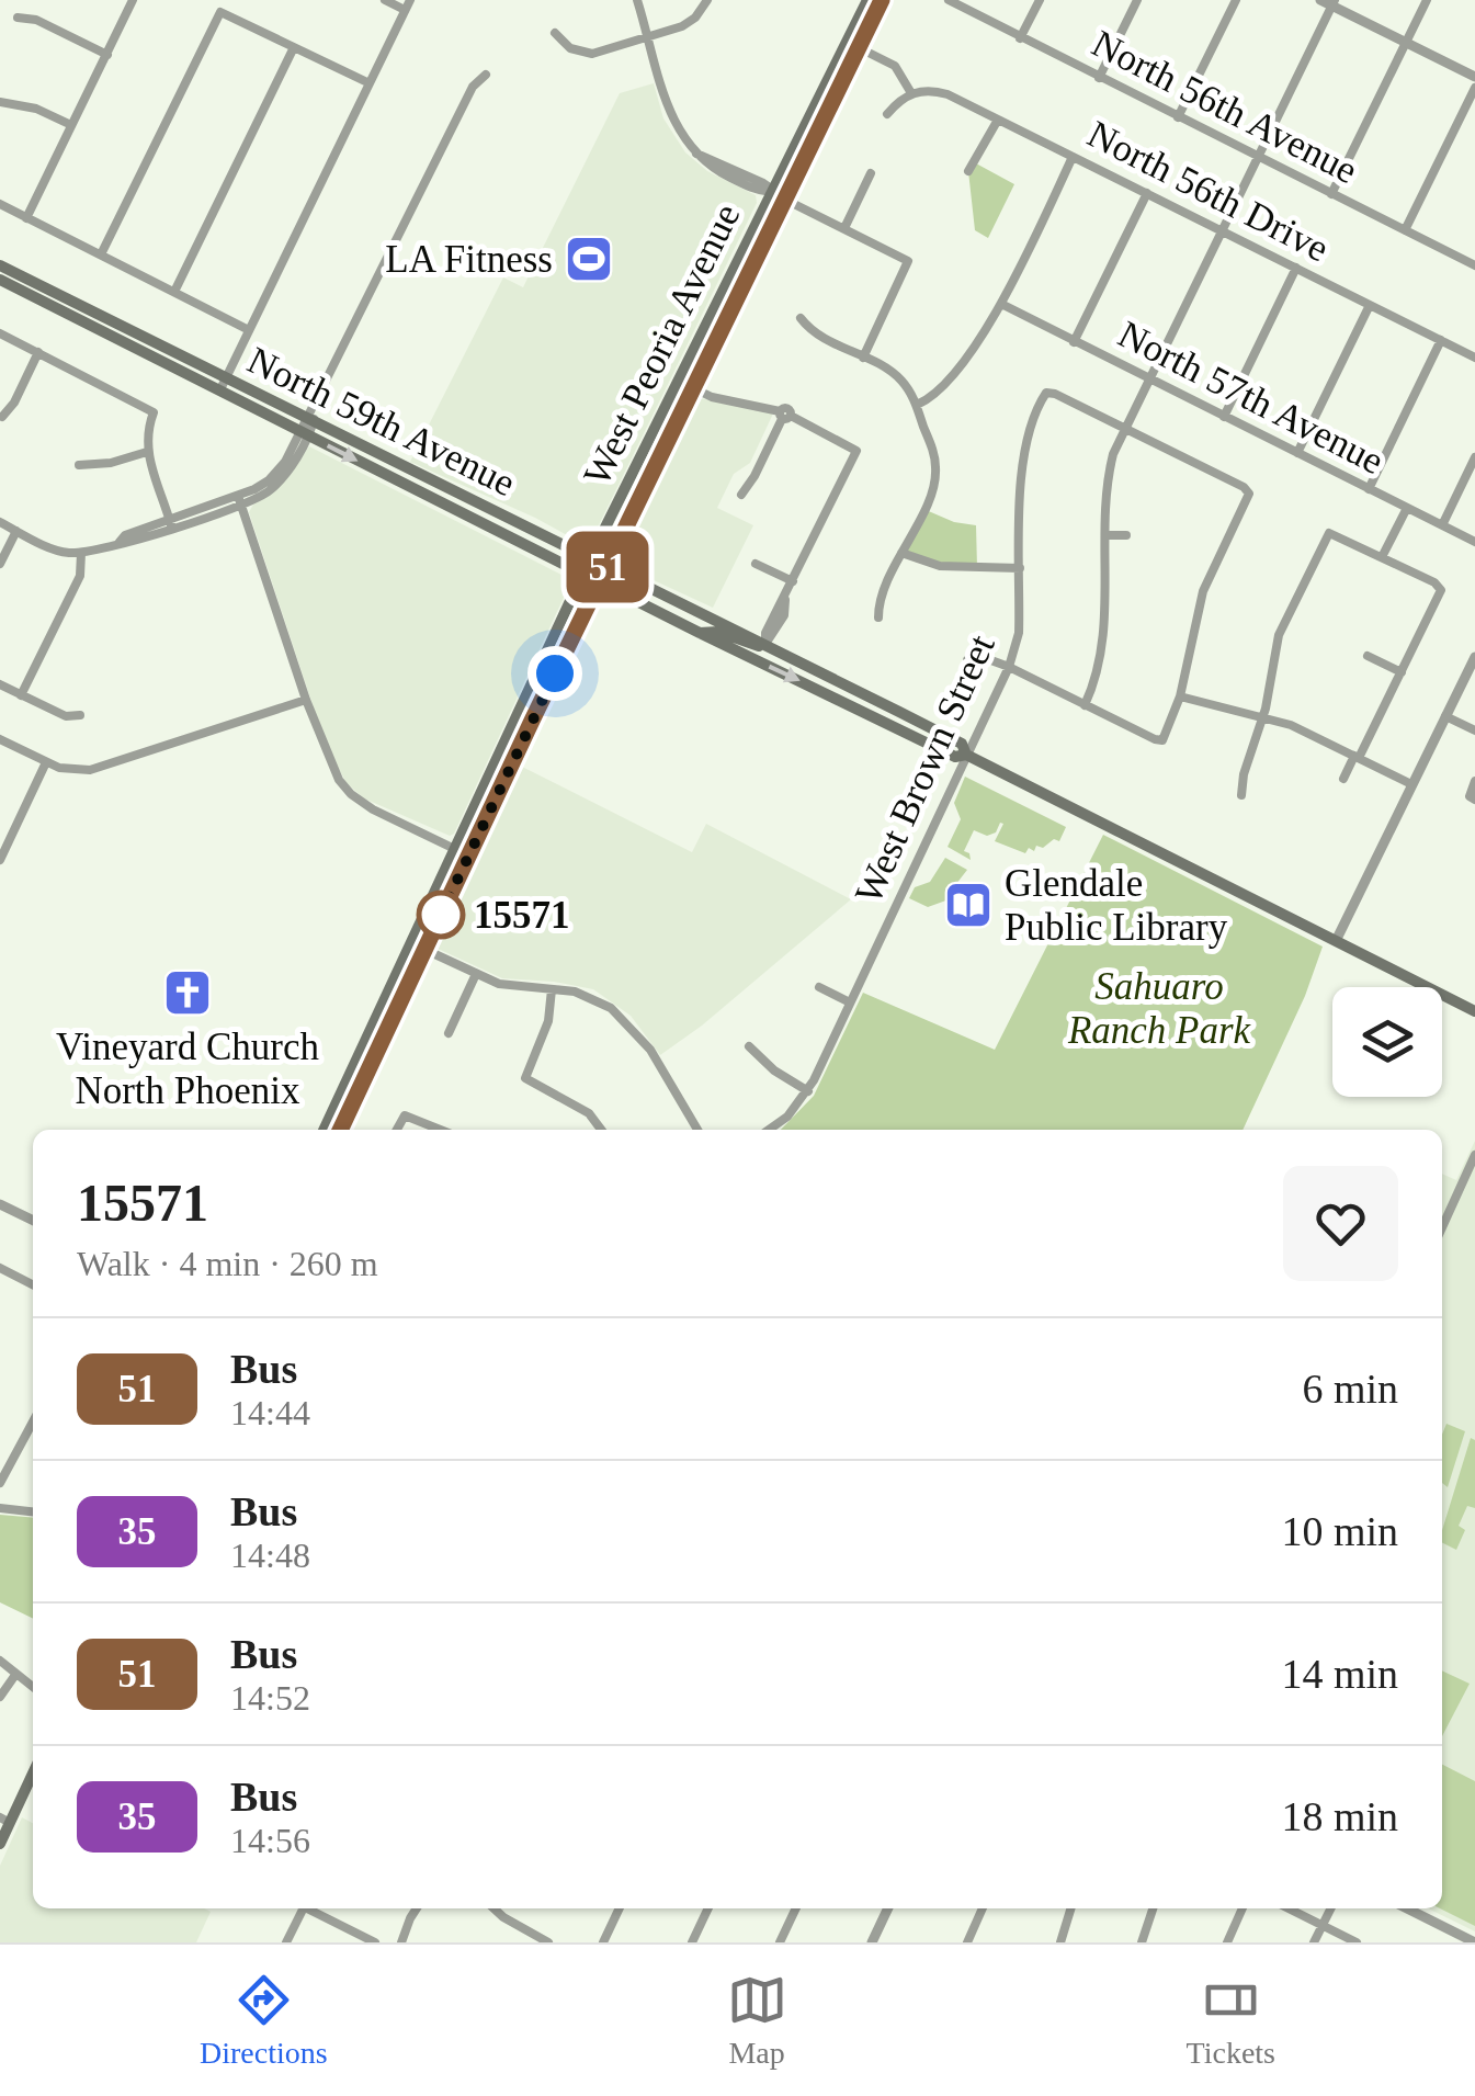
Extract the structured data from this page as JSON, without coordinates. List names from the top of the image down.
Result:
{
  "streets": {
    "main road": ["West Peoria Avenue", "North 59th Avenue"],
    "street": [
      "North 56th Avenue",
      "North 56th Drive",
      "North 57th Avenue",
      "West Brown Street"
    ]
  },
  "crossings": [
    ["West Peoria Avenue", "North 59th Avenue"],
    ["North 59th Avenue", "West Brown Street"]
  ],
  "parks": ["Sahuaro Ranch Park"],
  "places": {
    "sports": ["LA Fitness"],
    "library": ["Glendale Public Library"],
    "other": ["15571"],
    "church": ["Vineyard Church North Phoenix"]
  },
  "lines": ["bus line 51"],
  "page": {
    "on_map": "51",
    "heading": ["15571", "Walk · 4 min · 260 m"],
    "list": [
      {
        "mark": "51",
        "name": "Bus",
        "note": "14:44",
        "value": "6 min"
      },
      {
        "mark": "35",
        "name": "Bus",
        "note": "14:48",
        "value": "10 min"
      },
      {
        "mark": "51",
        "name": "Bus",
        "note": "14:52",
        "value": "14 min"
      },
      {
        "mark": "35",
        "name": "Bus",
        "note": "14:56",
        "value": "18 min"
      }
    ],
    "tabs": ["Directions", "Map", "Tickets"]
  }
}
